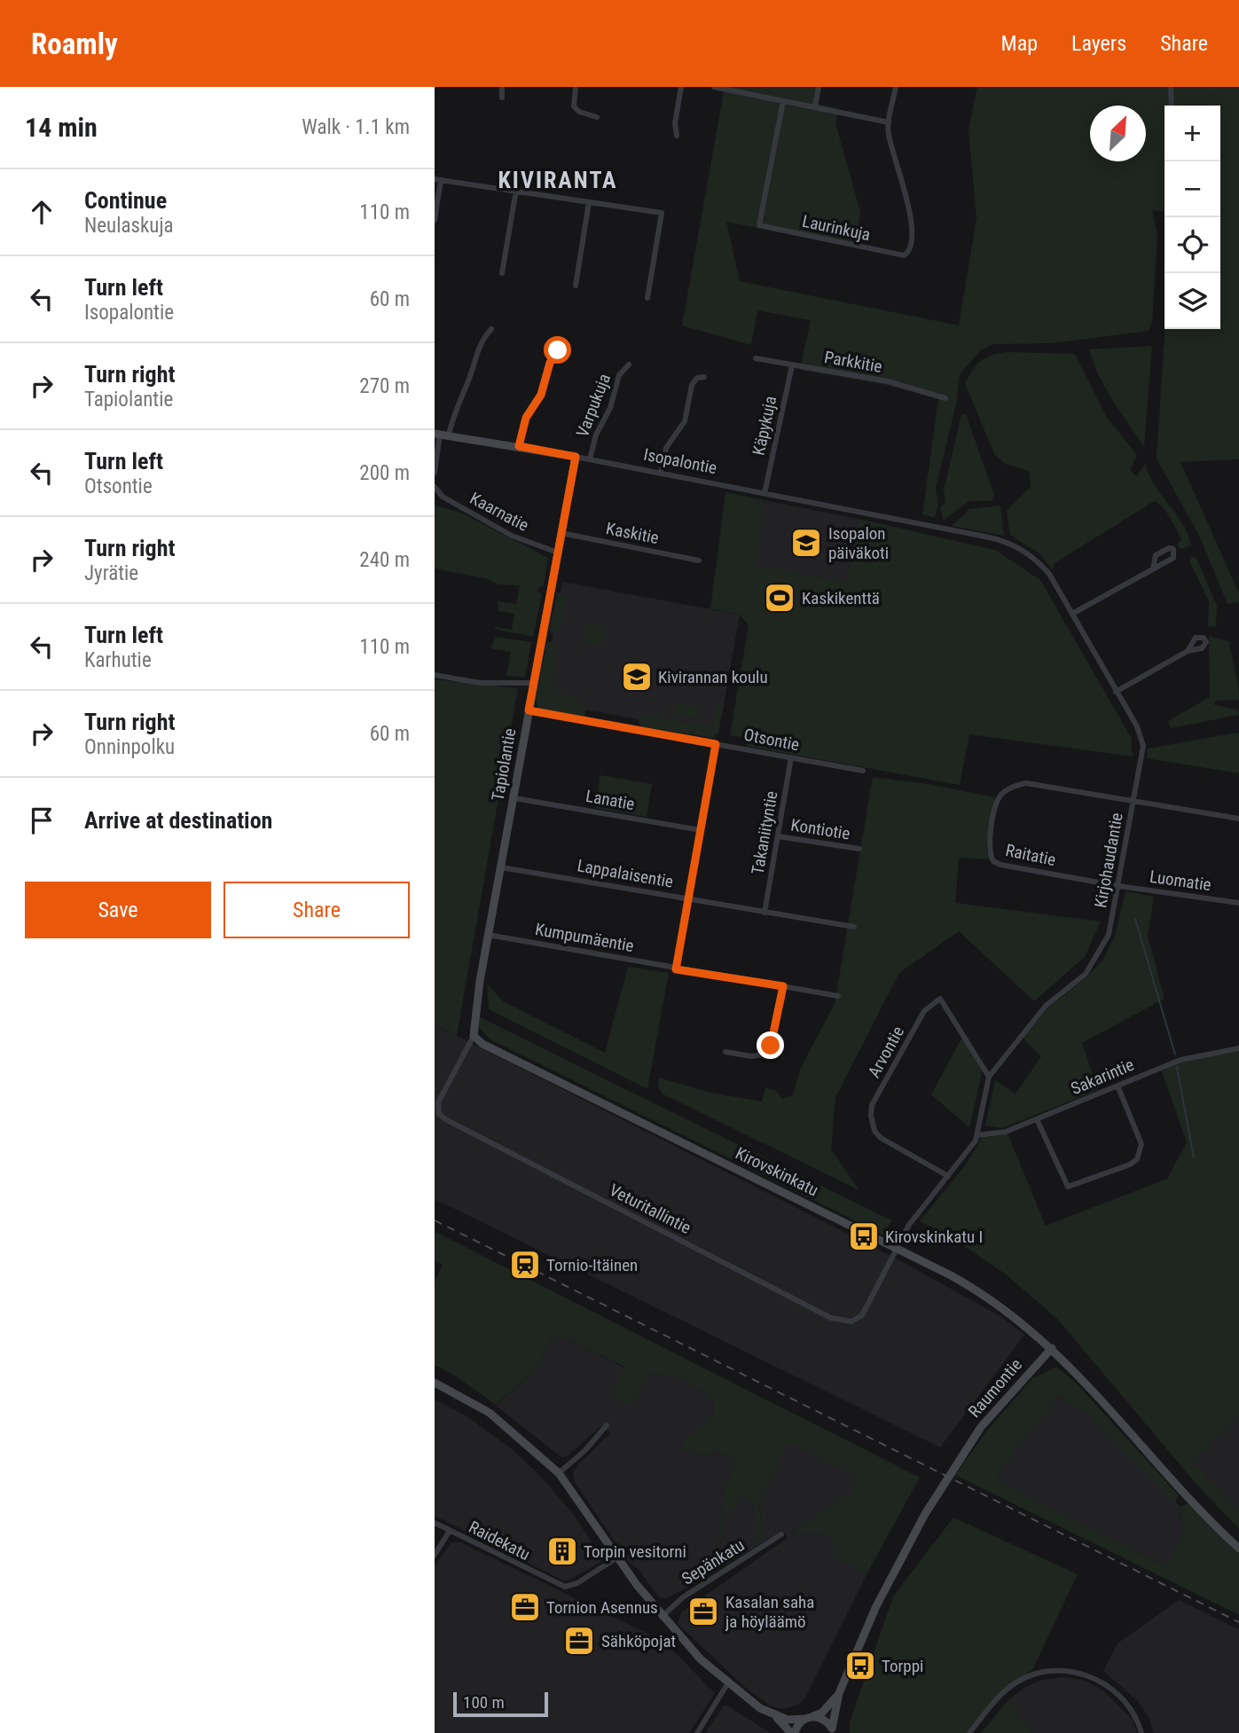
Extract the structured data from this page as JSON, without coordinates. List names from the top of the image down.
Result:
{
  "streets": {
    "street": [
      "Laurinkuja",
      "Parkkitie",
      "Varpukuja",
      "Käpykuja",
      "Isopalontie",
      "Kaarnatie",
      "Kaskitie",
      "Otsontie",
      "Tapiolantie",
      "Lanatie",
      "Kontiotie",
      "Takaniityntie",
      "Raitatie",
      "Kirjohaudantie",
      "Lappalaisentie",
      "Luomatie",
      "Kumpumäentie",
      "Arvontie",
      "Sakarintie",
      "Kirovskinkatu",
      "Veturitallintie",
      "Raumontie",
      "Raidekatu",
      "Sepänkatu"
    ]
  },
  "crossings": [
    ["Parkkitie", "Käpykuja"],
    ["Varpukuja", "Isopalontie"],
    ["Käpykuja", "Isopalontie"],
    ["Isopalontie", "Tapiolantie"],
    ["Isopalontie", "Kirjohaudantie"],
    ["Kaarnatie", "Tapiolantie"],
    ["Kaskitie", "Tapiolantie"],
    ["Otsontie", "Tapiolantie"],
    ["Otsontie", "Takaniityntie"],
    ["Tapiolantie", "Lanatie"],
    ["Tapiolantie", "Lappalaisentie"],
    ["Tapiolantie", "Kumpumäentie"],
    ["Tapiolantie", "Kirovskinkatu"],
    ["Tapiolantie", "Veturitallintie"],
    ["Kontiotie", "Takaniityntie"],
    ["Takaniityntie", "Lappalaisentie"],
    ["Raitatie", "Kirjohaudantie"],
    ["Raitatie", "Luomatie"],
    ["Kirjohaudantie", "Luomatie"],
    ["Kirjohaudantie", "Arvontie"],
    ["Kirjohaudantie", "Sakarintie"],
    ["Kirjohaudantie", "Kirovskinkatu"],
    ["Kirjohaudantie", "Veturitallintie"],
    ["Kirovskinkatu", "Veturitallintie"],
    ["Kirovskinkatu", "Raumontie"]
  ],
  "districts": ["KIVIRANTA"],
  "places": {
    "school or university": ["Isopalon päiväkoti", "Kivirannan koulu"],
    "sports": ["Kaskikenttä"],
    "bus stop": ["Kirovskinkatu I", "Torppi"],
    "station": ["Tornio-Itäinen"],
    "building": ["Torpin vesitorni"],
    "office": ["Tornion Asennus", "Kasalan saha ja höyläämö", "Sähköpojat"]
  },
  "scale_bar": "100 m",
  "north": "top right",
  "page": {
    "header": "Roamly",
    "nav": ["Map", "Layers", "Share"],
    "heading": ["14 min", "Walk · 1.1 km"],
    "map_buttons": ["+", "−"],
    "list": [
      ["Continue", "Neulaskuja", "110 m"],
      ["Turn left", "Isopalontie", "60 m"],
      ["Turn right", "Tapiolantie", "270 m"],
      ["Turn left", "Otsontie", "200 m"],
      ["Turn right", "Jyrätie", "240 m"],
      ["Turn left", "Karhutie", "110 m"],
      ["Turn right", "Onninpolku", "60 m"],
      "Arrive at destination"
    ],
    "buttons": ["Save", "Share"],
    "scale": "100 m"
  }
}
